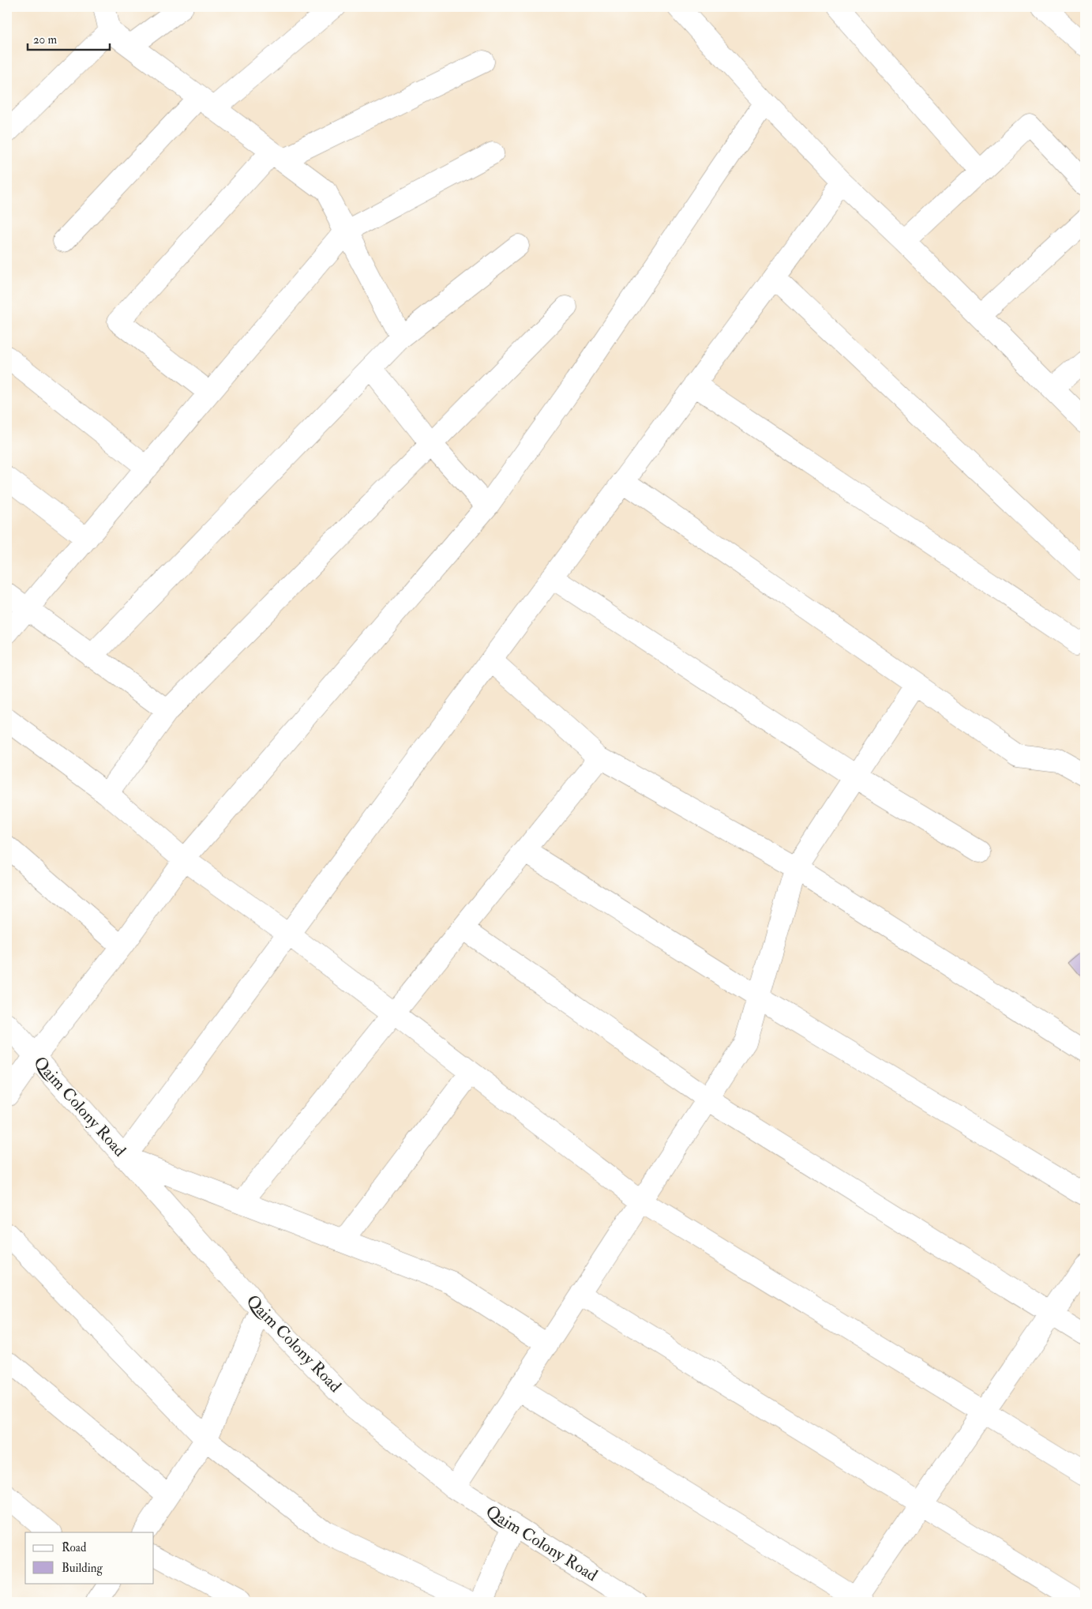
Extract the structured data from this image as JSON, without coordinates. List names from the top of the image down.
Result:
{
  "streets": {
    "street": ["Qaim Colony Road"]
  },
  "legend": ["Road", "Building"],
  "scale_bar": "20 m"
}
